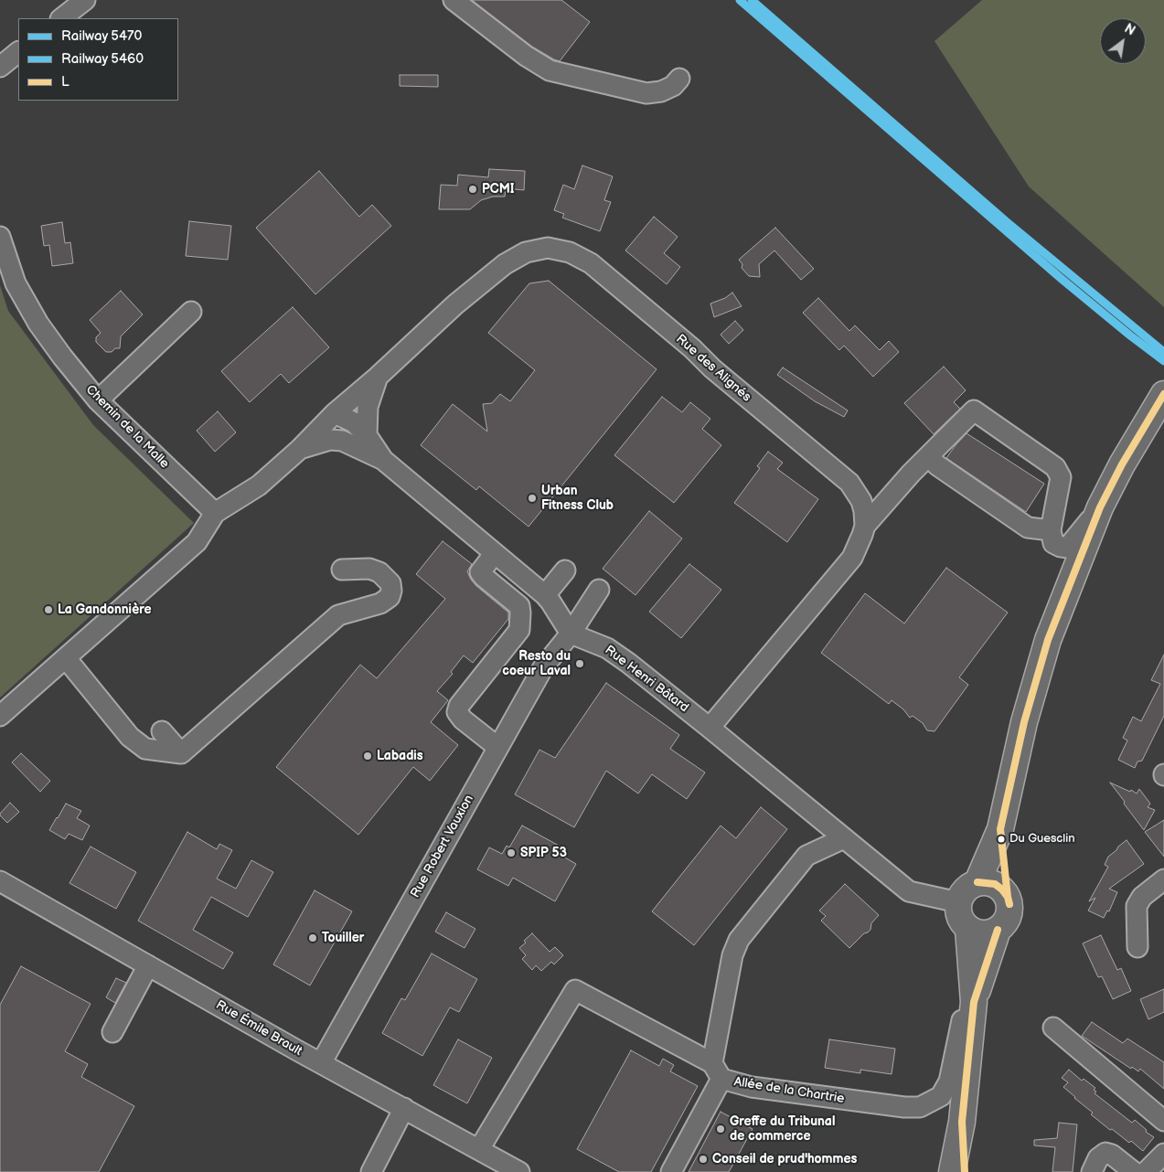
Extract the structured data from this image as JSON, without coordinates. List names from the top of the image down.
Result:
{
  "streets": {
    "street": [
      "Rue des Alignés",
      "Chemin de la Malle",
      "Rue Henri Bâtard",
      "Rue Robert Vauxion",
      "Rue Émile Brault",
      "Allée de la Chartrie"
    ]
  },
  "crossings": [
    ["Rue des Alignés", "Chemin de la Malle"],
    ["Rue des Alignés", "Rue Henri Bâtard"],
    ["Rue Henri Bâtard", "Rue Robert Vauxion"],
    ["Rue Robert Vauxion", "Rue Émile Brault"],
    ["Rue Émile Brault", "Allée de la Chartrie"]
  ],
  "places": [
    "PCMI",
    "Urban Fitness Club",
    "La Gandonnière",
    "Resto du coeur Laval",
    "Labadis",
    "Du Guesclin",
    "SPIP 53",
    "Touiller",
    "Greffe du Tribunal de commerce",
    "Conseil de prud'hommes"
  ],
  "lines": ["rail line 5470", "rail line 5460", "transit line L"],
  "legend": ["Railway 5470", "Railway 5460", "L"],
  "north": "top right"
}
